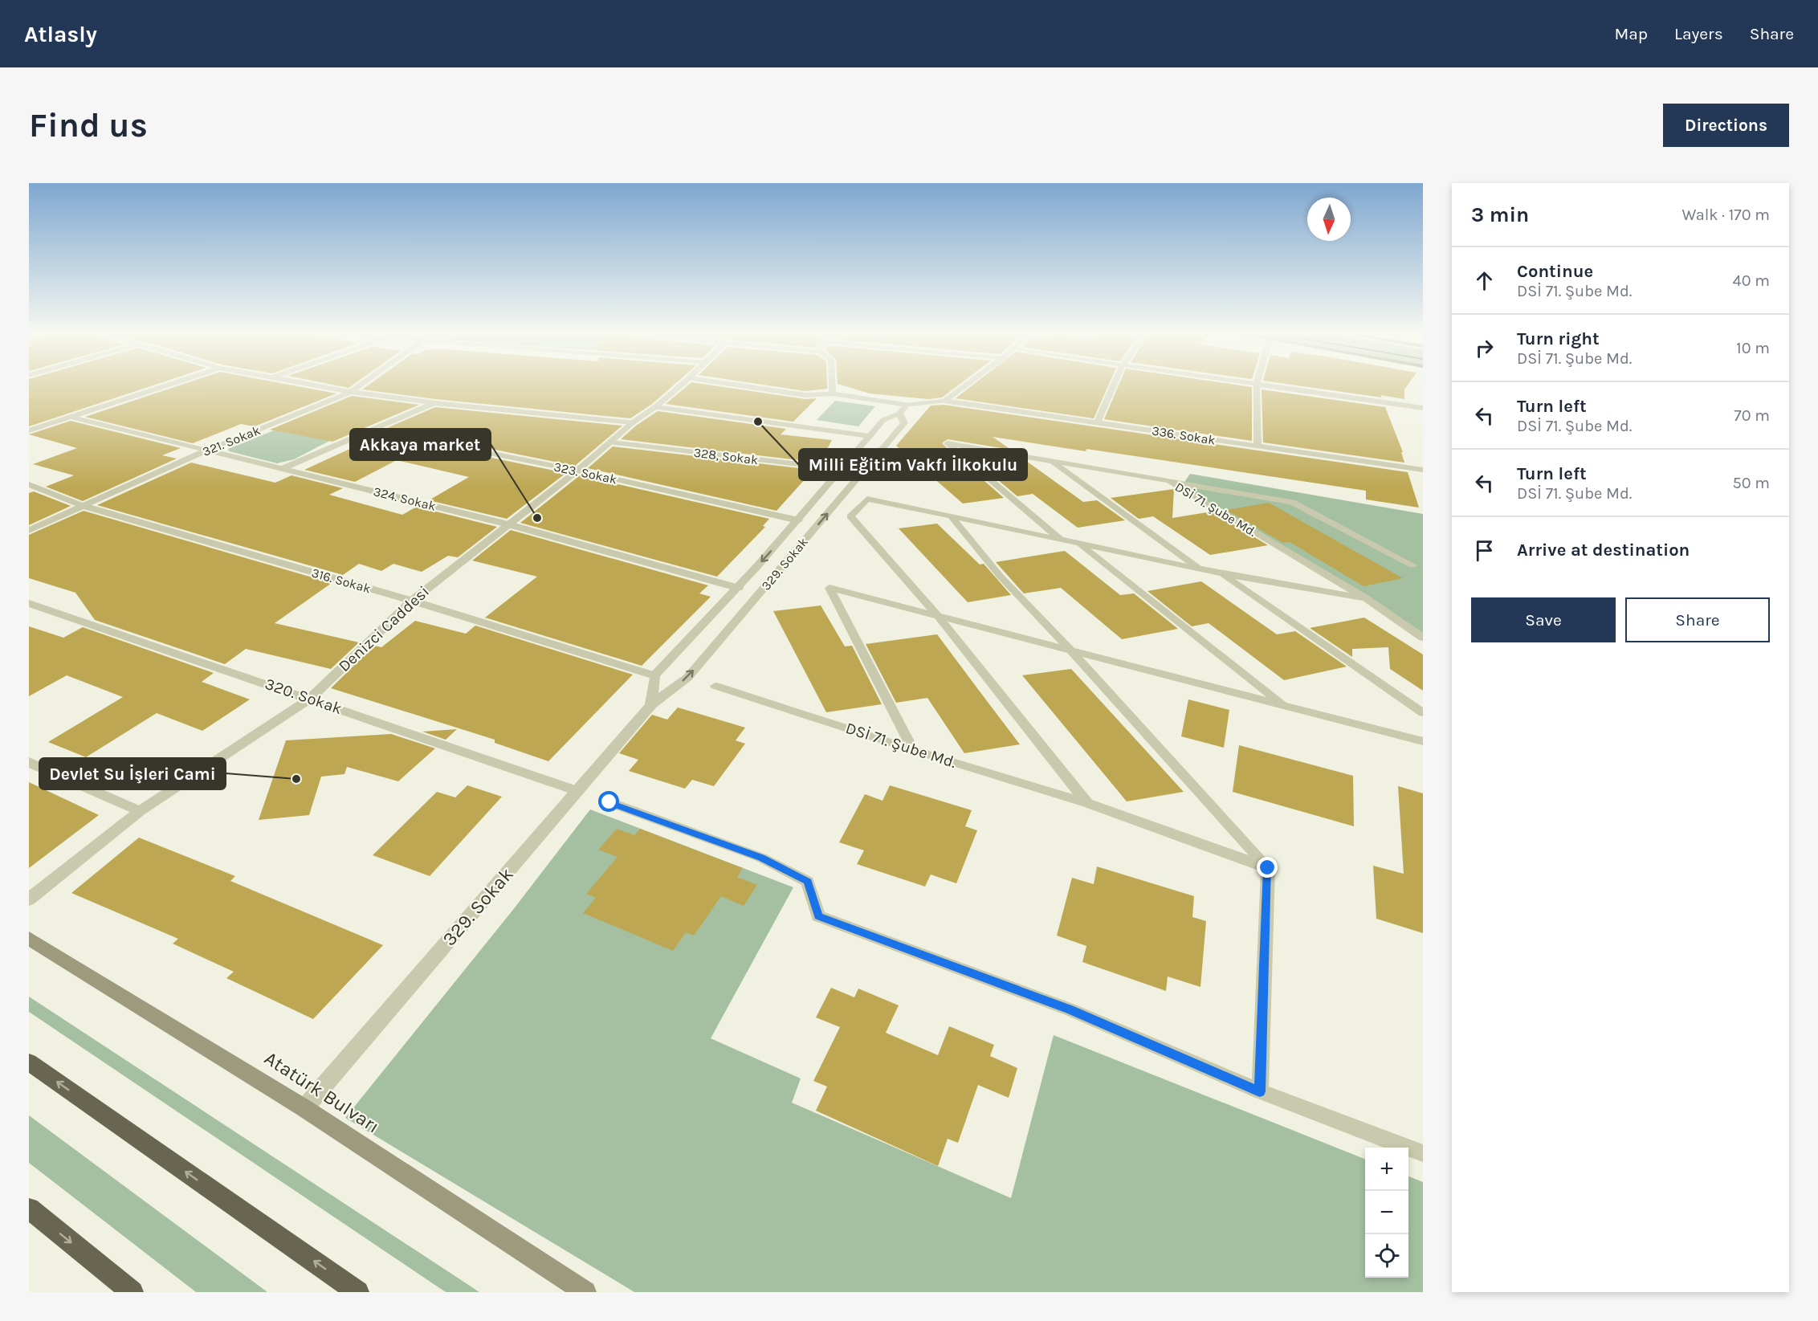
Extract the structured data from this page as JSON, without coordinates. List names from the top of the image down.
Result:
{
  "streets": {
    "main road": ["Atatürk Bulvarı"],
    "street": [
      "336. Sokak",
      "321. Sokak",
      "328, Sokak",
      "323. Sokak",
      "324. Sokak",
      "329. Sokak",
      "316. Sokak",
      "Denizci Caddesi",
      "320. Sokak"
    ],
    "lane": ["DSİ 71. Şube Md."]
  },
  "crossings": [
    ["321. Sokak", "324. Sokak"],
    ["321. Sokak", "316. Sokak"],
    ["328, Sokak", "329. Sokak"],
    ["328, Sokak", "Denizci Caddesi"],
    ["323. Sokak", "329. Sokak"],
    ["323. Sokak", "Denizci Caddesi"],
    ["324. Sokak", "329. Sokak"],
    ["324. Sokak", "Denizci Caddesi"],
    ["329. Sokak", "316. Sokak"],
    ["329. Sokak", "320. Sokak"],
    ["329. Sokak", "Atatürk Bulvarı"],
    ["316. Sokak", "Denizci Caddesi"],
    ["Denizci Caddesi", "320. Sokak"]
  ],
  "places": ["Milli Eğitim Vakfı İlkokulu", "Akkaya market", "Devlet Su İşleri Cami"],
  "north": "bottom",
  "page": {
    "header": "Atlasly",
    "nav": ["Map", "Layers", "Share"],
    "buttons": [
      "Directions",
      ["Save", "Share"]
    ],
    "title": "Find us",
    "heading": ["3 min", "Walk · 170 m"],
    "list": [
      ["Continue", "DSİ 71. Şube Md.", "40 m"],
      ["Turn right", "DSİ 71. Şube Md.", "10 m"],
      ["Turn left", "DSİ 71. Şube Md.", "70 m"],
      ["Turn left", "DSİ 71. Şube Md.", "50 m"],
      "Arrive at destination"
    ],
    "map_buttons": ["+", "−"]
  }
}
